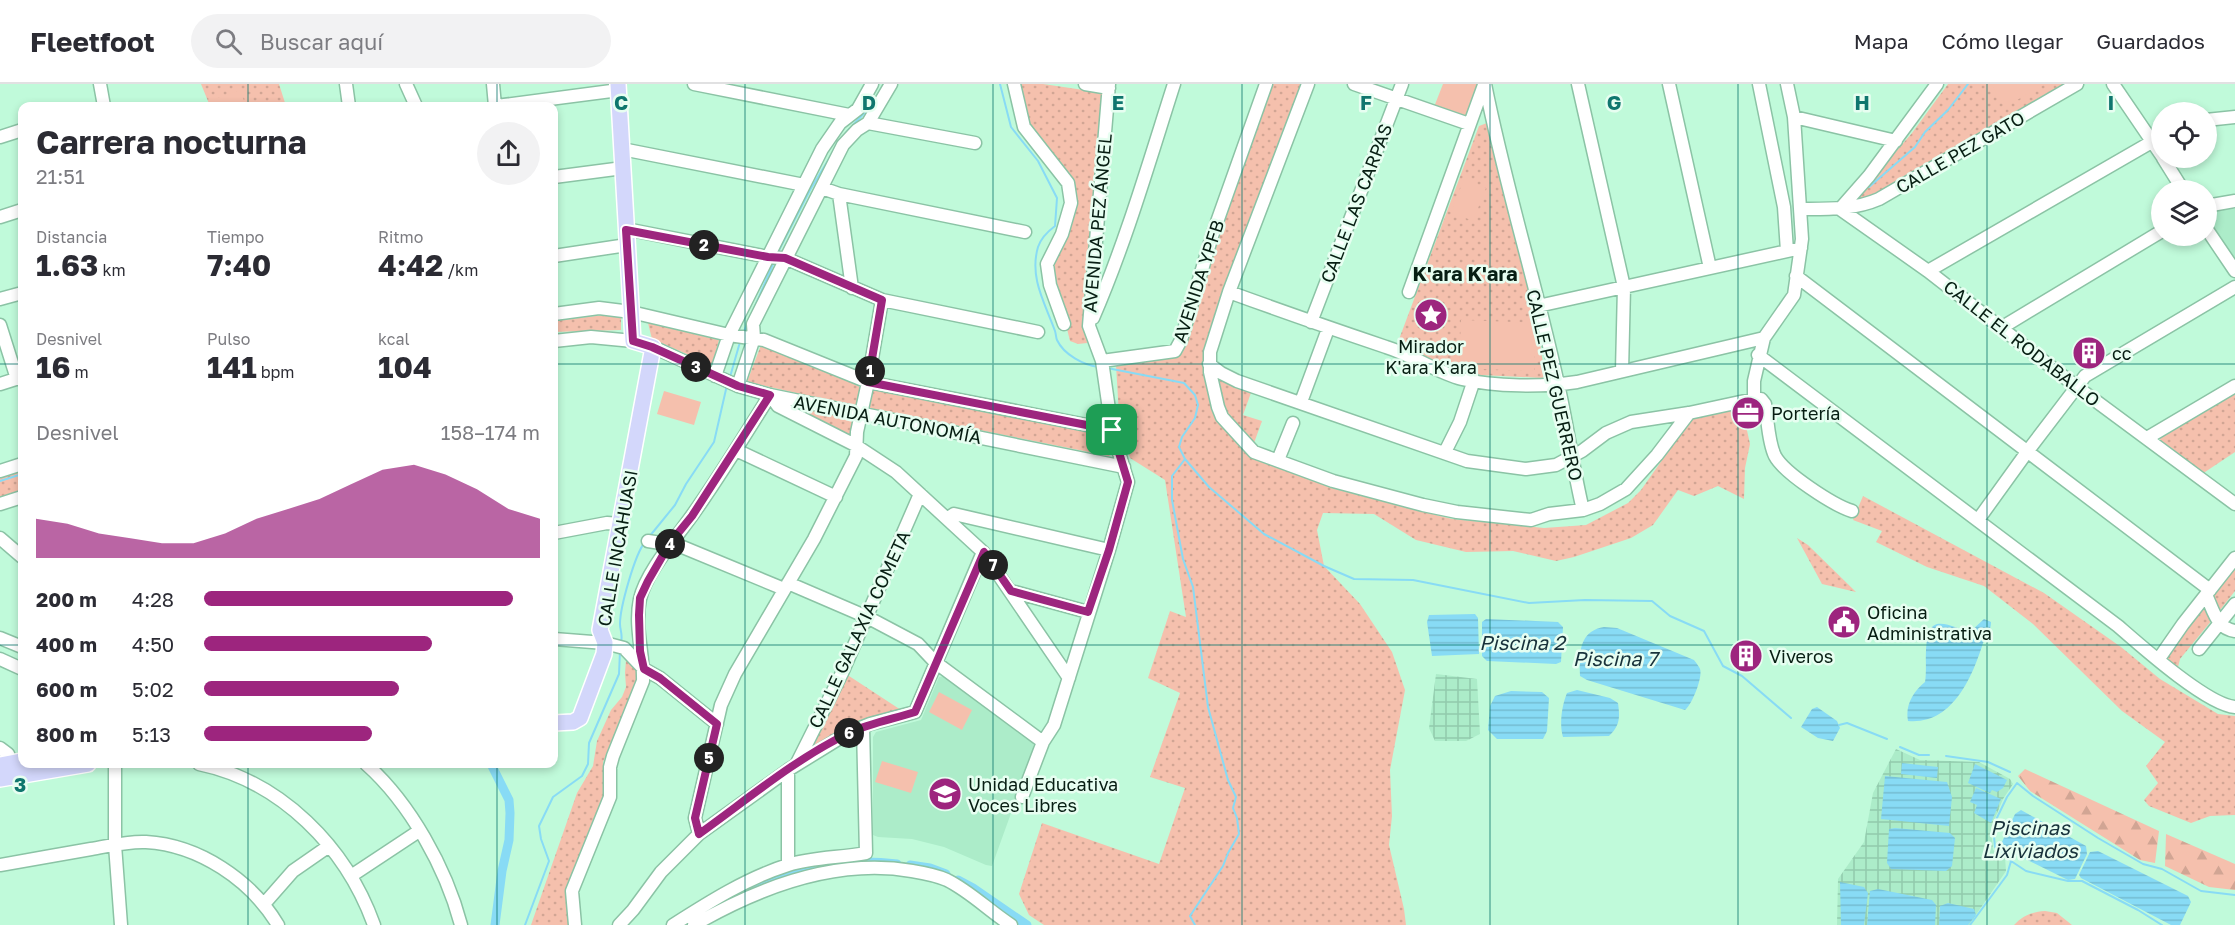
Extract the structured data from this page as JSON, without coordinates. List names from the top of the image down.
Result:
{
  "streets": {
    "main road": ["AVENIDA AUTONOMÍA", "CALLE INCAHUASI"],
    "street": [
      "CALLE PEZ GATO",
      "CALLE LAS CARPAS",
      "AVENIDA PEZ ÁNGEL",
      "AVENIDA YPFB",
      "CALLE EL RODABALLO",
      "CALLE PEZ GUERRERO",
      "CALLE GALAXIA COMETA"
    ]
  },
  "crossings": [
    ["CALLE PEZ GATO", "CALLE EL RODABALLO"],
    ["AVENIDA PEZ ÁNGEL", "AVENIDA YPFB"],
    ["AVENIDA AUTONOMÍA", "CALLE INCAHUASI"]
  ],
  "districts": ["K'ara K'ara"],
  "water": ["Piscina 2", "Piscina 7", "Piscinas Lixiviados"],
  "places": {
    "place": ["Mirador K'ara K'ara"],
    "building": ["cc", "Viveros"],
    "office": ["Portería"],
    "public building": ["Oficina Administrativa"],
    "school or university": ["Unidad Educativa Voces Libres"]
  },
  "page": {
    "header": "Fleetfoot",
    "search": "Buscar aquí",
    "nav": ["Mapa", "Cómo llegar", "Guardados"],
    "heading": ["Carrera nocturna", "21:51"],
    "stats": [
      ["Distancia", "1.63 km"],
      ["Tiempo", "7:40"],
      ["Ritmo", "4:42 /km"],
      ["Desnivel", "16 m"],
      ["Pulso", "141 bpm"],
      ["kcal", "104"]
    ],
    "pins": [
      "2",
      "3",
      "1",
      "4",
      "7",
      "6",
      "5"
    ],
    "chart": ["Desnivel", "158–174 m"],
    "list": [
      {
        "name": "200 m",
        "note": "4:28"
      },
      {
        "name": "400 m",
        "note": "4:50"
      },
      {
        "name": "600 m",
        "note": "5:02"
      },
      {
        "name": "800 m",
        "note": "5:13"
      }
    ]
  },
  "grid": {
    "columns": [
      "C",
      "D",
      "E",
      "F",
      "G",
      "H",
      "I"
    ],
    "rows": ["3"]
  }
}
